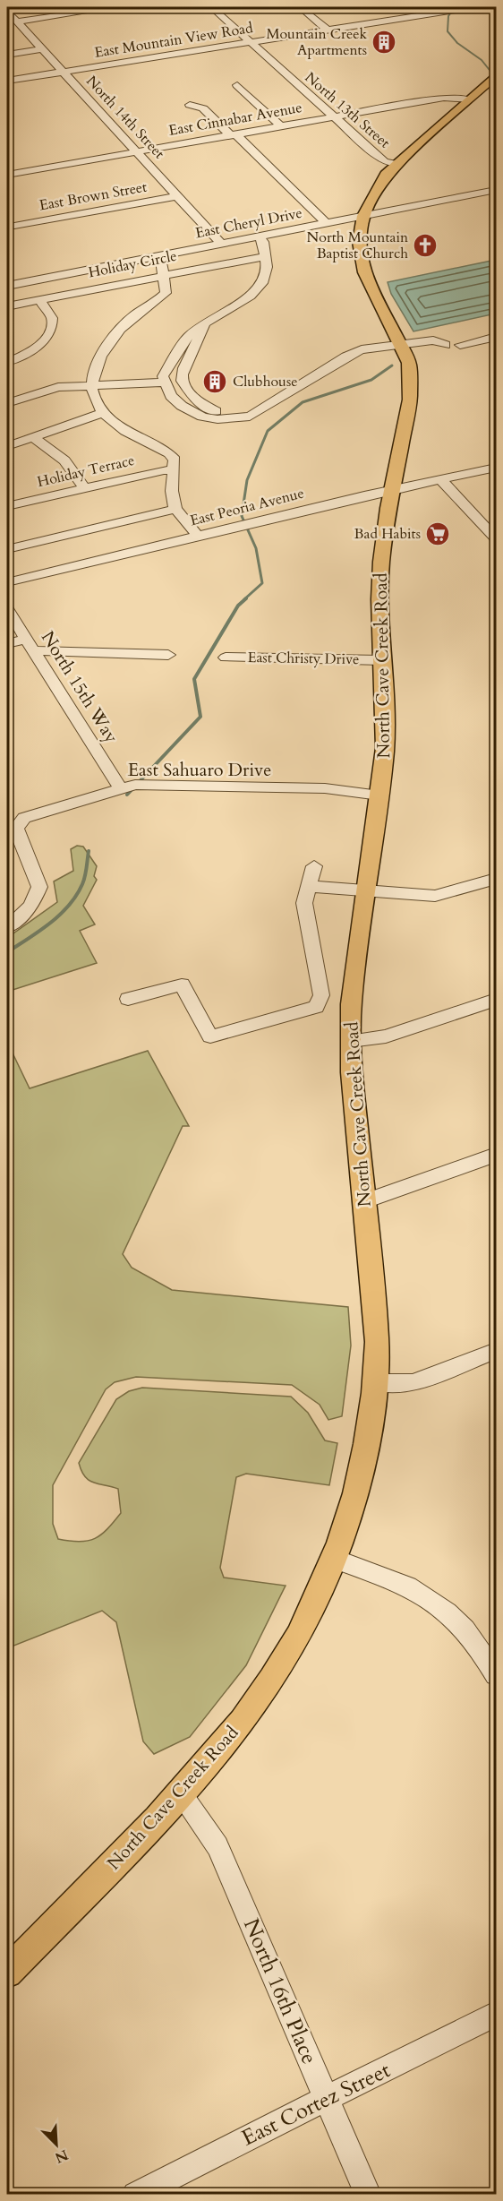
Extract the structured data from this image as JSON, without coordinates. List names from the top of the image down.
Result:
{
  "streets": {
    "main road": ["North Cave Creek Road"],
    "street": [
      "East Mountain View Road",
      "North 13th Street",
      "North 14th Street",
      "East Cinnabar Avenue",
      "East Brown Street",
      "East Cheryl Drive",
      "Holiday Circle",
      "Holiday Terrace",
      "East Peoria Avenue",
      "East Christy Drive",
      "North 15th Way",
      "East Sahuaro Drive",
      "North 16th Place",
      "East Cortez Street"
    ]
  },
  "crossings": [
    ["East Mountain View Road", "North 13th Street"],
    ["East Mountain View Road", "North 14th Street"],
    ["North 13th Street", "East Cinnabar Avenue"],
    ["North 13th Street", "North Cave Creek Road"],
    ["North 14th Street", "East Cinnabar Avenue"],
    ["North 14th Street", "East Brown Street"],
    ["North 14th Street", "East Cheryl Drive"],
    ["East Cinnabar Avenue", "North Cave Creek Road"],
    ["East Cheryl Drive", "North Cave Creek Road"],
    ["East Peoria Avenue", "North Cave Creek Road"],
    ["East Christy Drive", "North Cave Creek Road"],
    ["North Cave Creek Road", "East Sahuaro Drive"],
    ["North Cave Creek Road", "North 16th Place"],
    ["North 15th Way", "East Sahuaro Drive"],
    ["North 16th Place", "East Cortez Street"]
  ],
  "places": {
    "building": ["Mountain Creek Apartments", "Clubhouse"],
    "church": ["North Mountain Baptist Church"],
    "supermarket": ["Bad Habits"]
  },
  "north": "bottom right"
}
